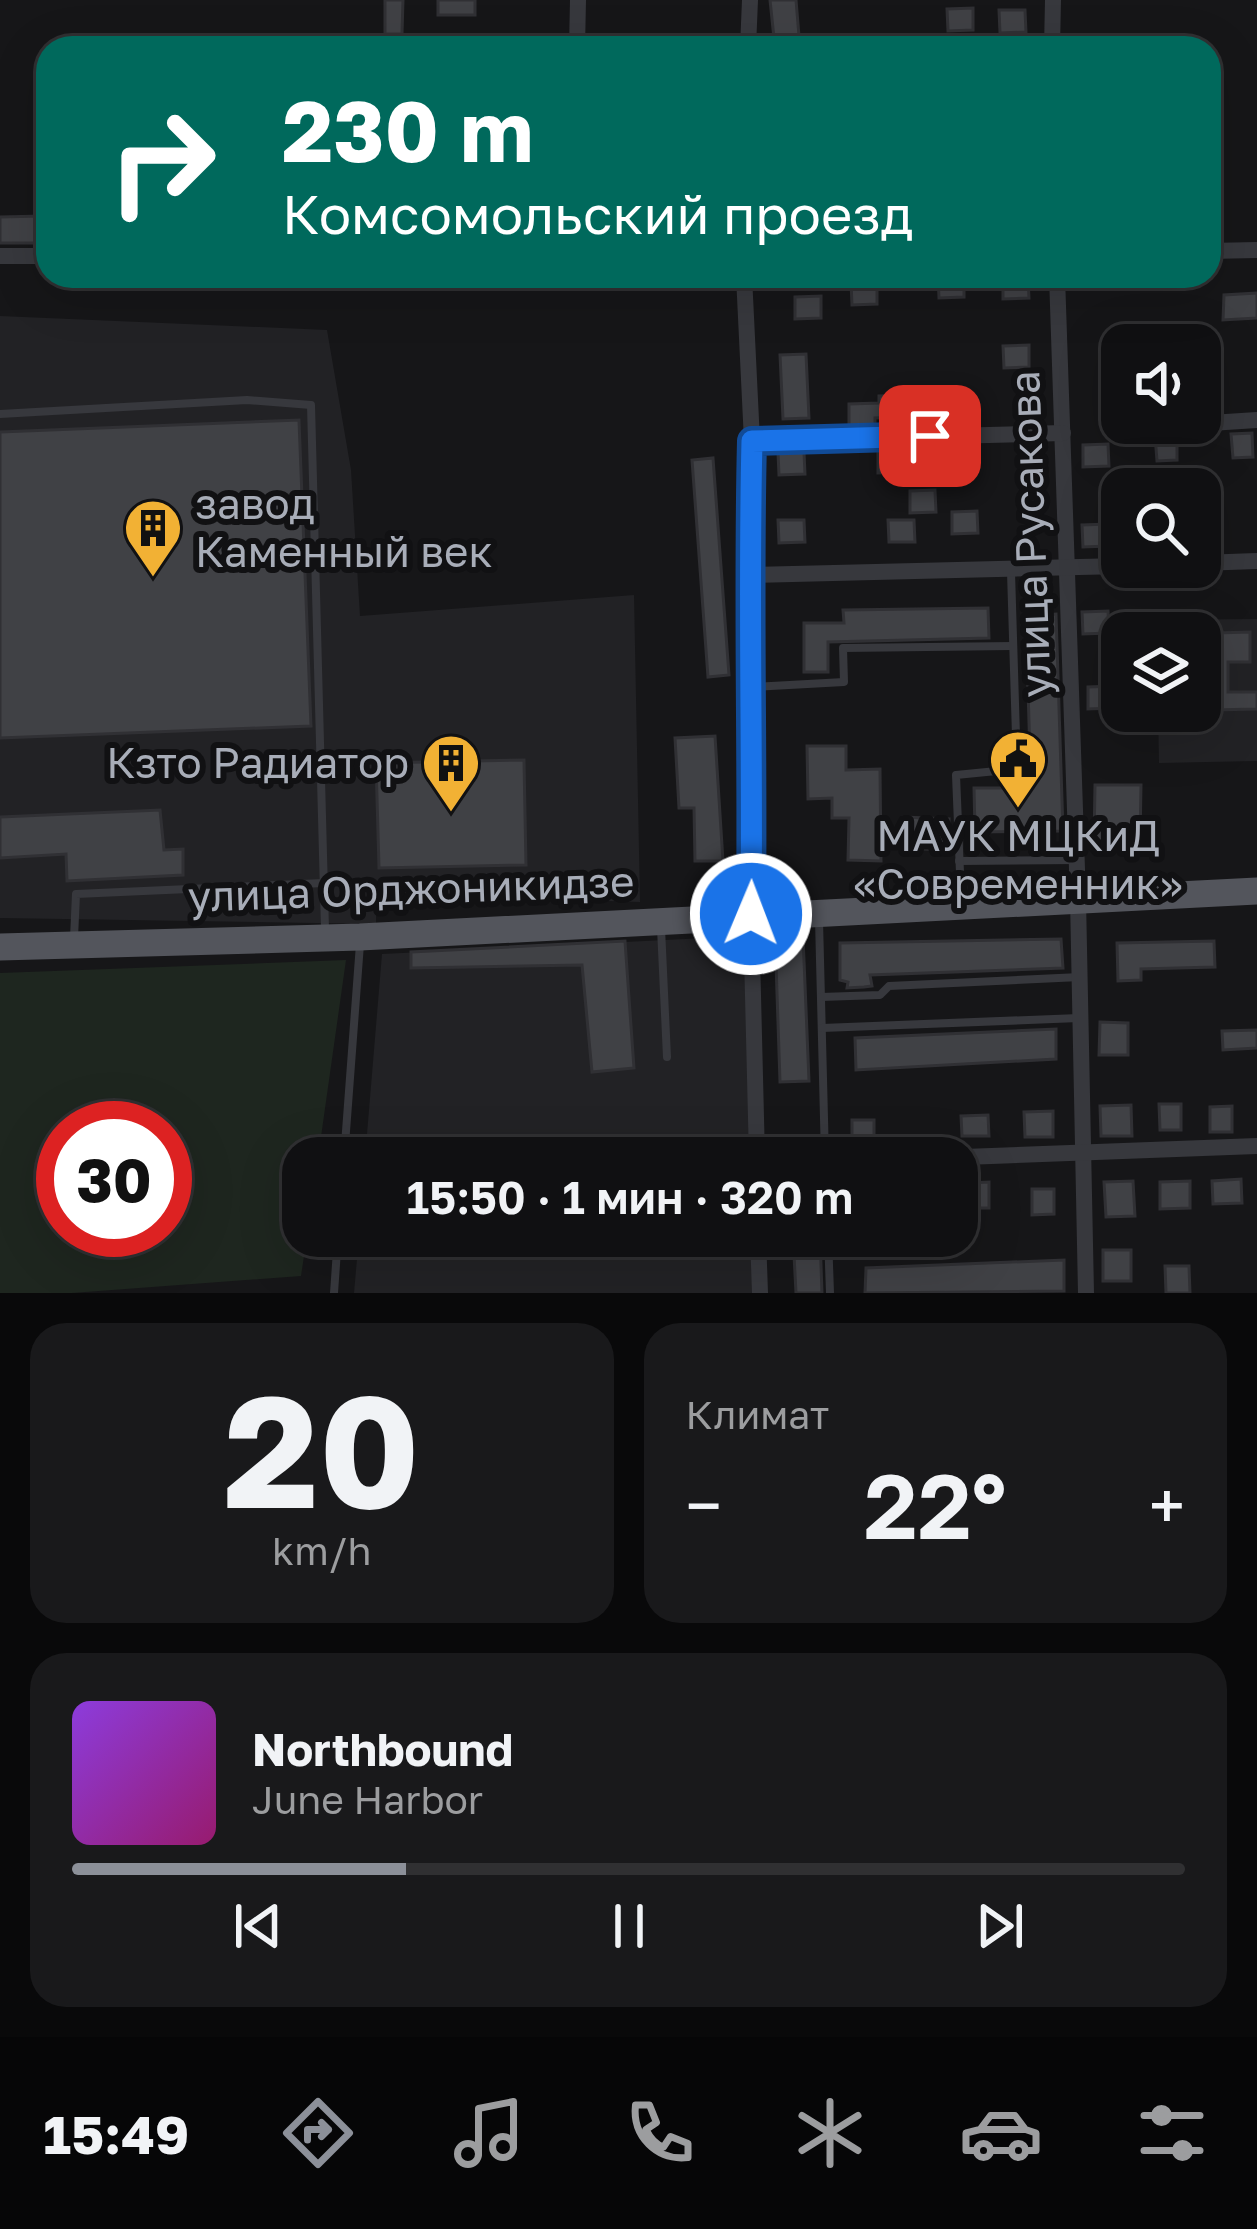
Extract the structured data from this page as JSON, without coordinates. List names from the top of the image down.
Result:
{
  "streets": {
    "main road": ["улица Орджоникидзе"],
    "street": ["улица Русакова"]
  },
  "crossings": [
    ["улица Русакова", "улица Орджоникидзе"]
  ],
  "places": {
    "building": ["завод Каменный век", "Кзто Радиатор"],
    "public building": ["МАУК МЦКиД «Современник»"]
  },
  "page": {
    "turn": ["230 m", "Комсомольский проезд"],
    "limit": "30",
    "trip": "15:50 · 1 мин · 320 m",
    "tile": [
      ["20", "km/h"],
      "Климат"
    ],
    "heat": ["−", "22°", "+"],
    "song": ["Northbound", "June Harbor"],
    "tabs": "15:49"
  }
}
